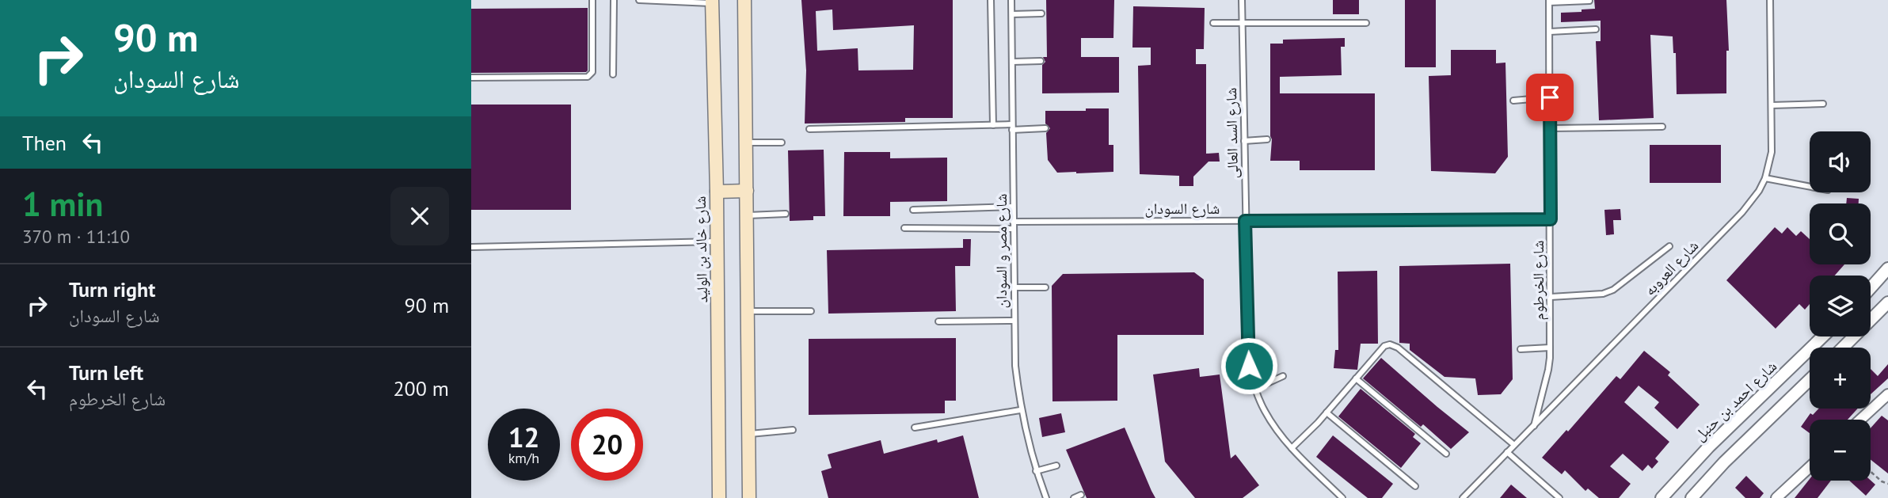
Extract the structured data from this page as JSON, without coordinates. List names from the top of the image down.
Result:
{
  "streets": {
    "main road": ["شارع خالد بن الوليد"],
    "street": ["شارع احمد بن حنبل"],
    "lane": [
      "شارع السد العالى",
      "شارع السودان",
      "شارع مصر و السودان",
      "شارع العروبه",
      "شارع الخرطوم"
    ]
  },
  "crossings": [
    ["شارع السد العالى", "شارع السودان"],
    ["شارع السودان", "شارع مصر و السودان"],
    ["شارع السودان", "شارع الخرطوم"],
    ["شارع العروبه", "شارع الخرطوم"]
  ],
  "page": {
    "turn": ["90 m", "شارع السودان"],
    "then": "Then",
    "map_buttons": ["+", "−"],
    "heading": ["1 min", "370 m · 11:10"],
    "list": [
      {
        "name": "Turn right",
        "note": "شارع السودان",
        "value": "90 m"
      },
      {
        "name": "Turn left",
        "note": "شارع الخرطوم",
        "value": "200 m"
      }
    ],
    "speed": "12 km/h",
    "limit": "20"
  }
}
